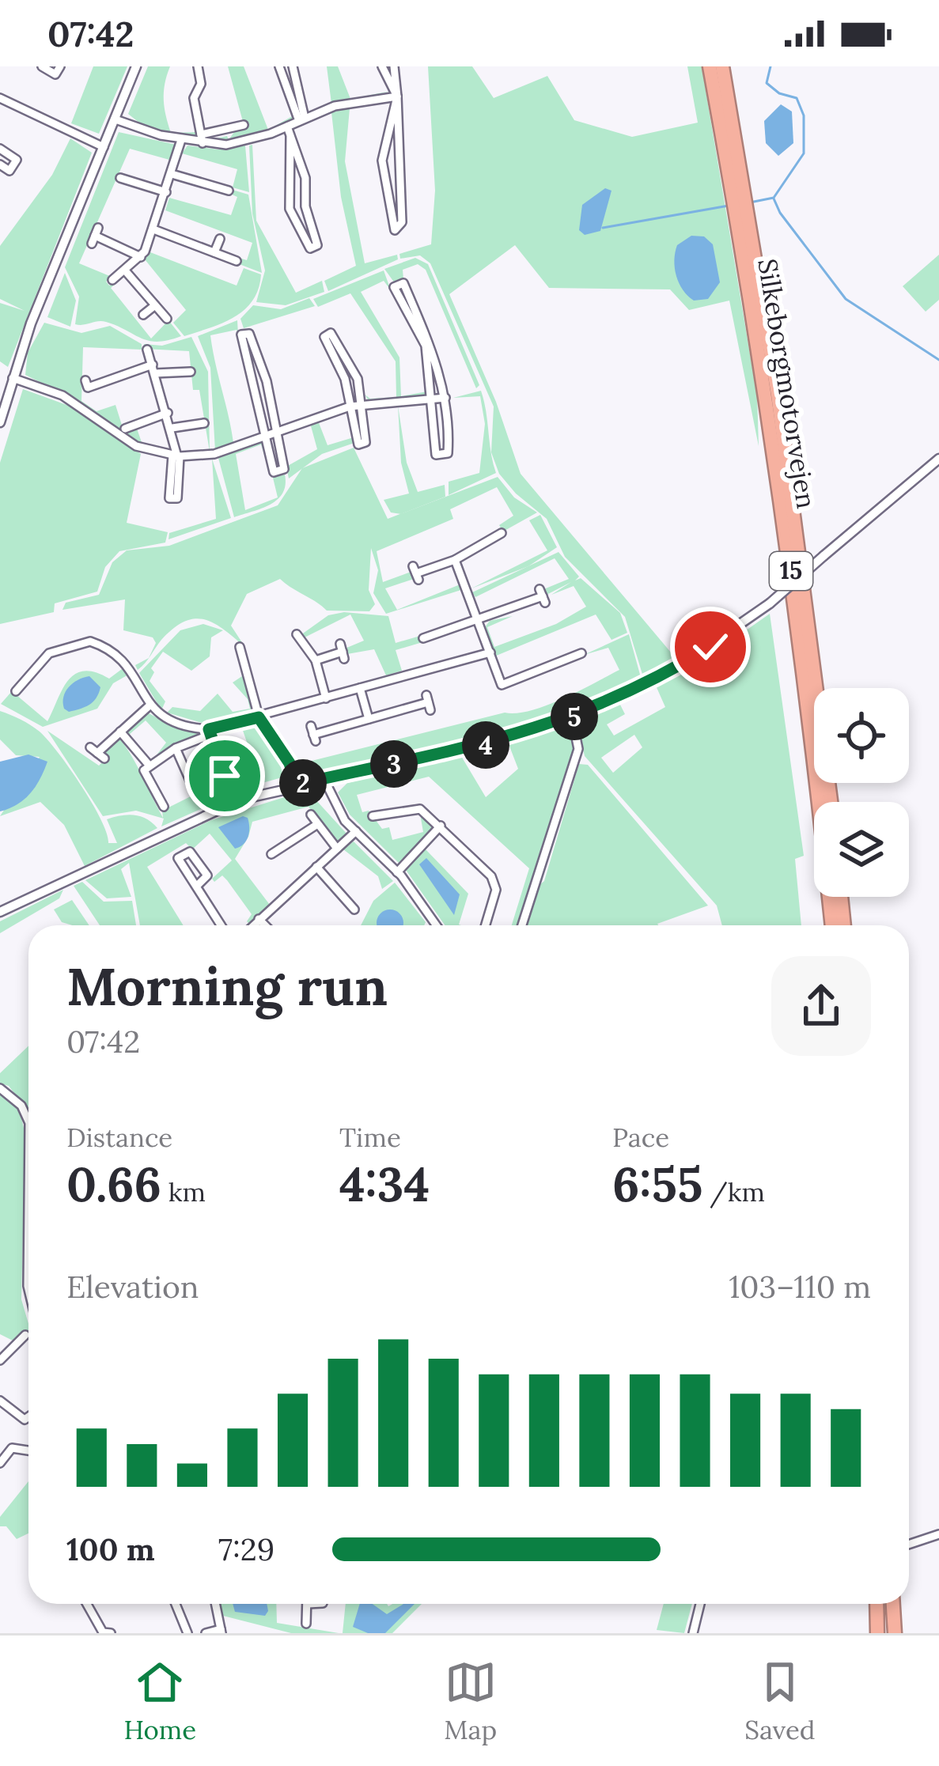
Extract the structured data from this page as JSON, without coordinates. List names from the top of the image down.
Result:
{
  "streets": {
    "highway": ["Silkeborgmotorvejen", "15"]
  },
  "page": {
    "status": "07:42",
    "pins": [
      "5",
      "4",
      "3",
      "2"
    ],
    "heading": ["Morning run", "07:42"],
    "stats": [
      ["Distance", "0.66 km"],
      ["Time", "4:34"],
      ["Pace", "6:55 /km"]
    ],
    "chart": ["Elevation", "103–110 m"],
    "list": [
      {
        "name": "100 m",
        "note": "7:29"
      }
    ],
    "tabs": ["Home", "Map", "Saved"]
  }
}
